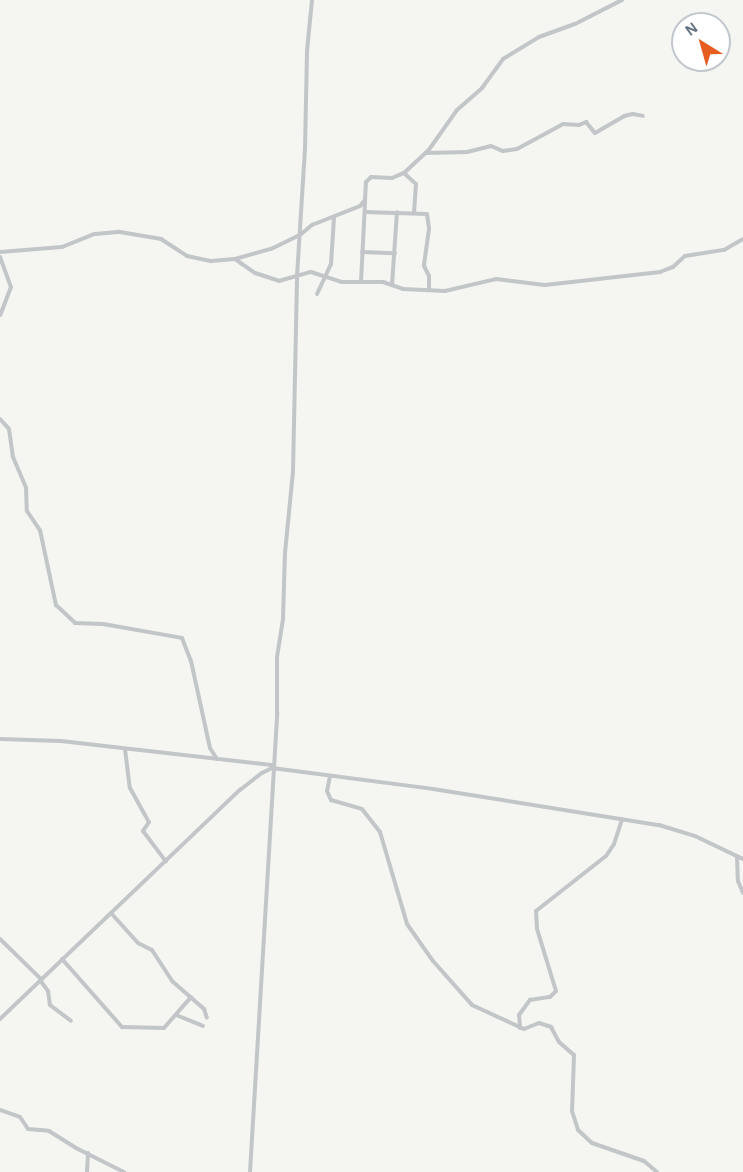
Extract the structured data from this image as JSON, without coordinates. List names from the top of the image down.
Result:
{
  "north": "top left"
}
